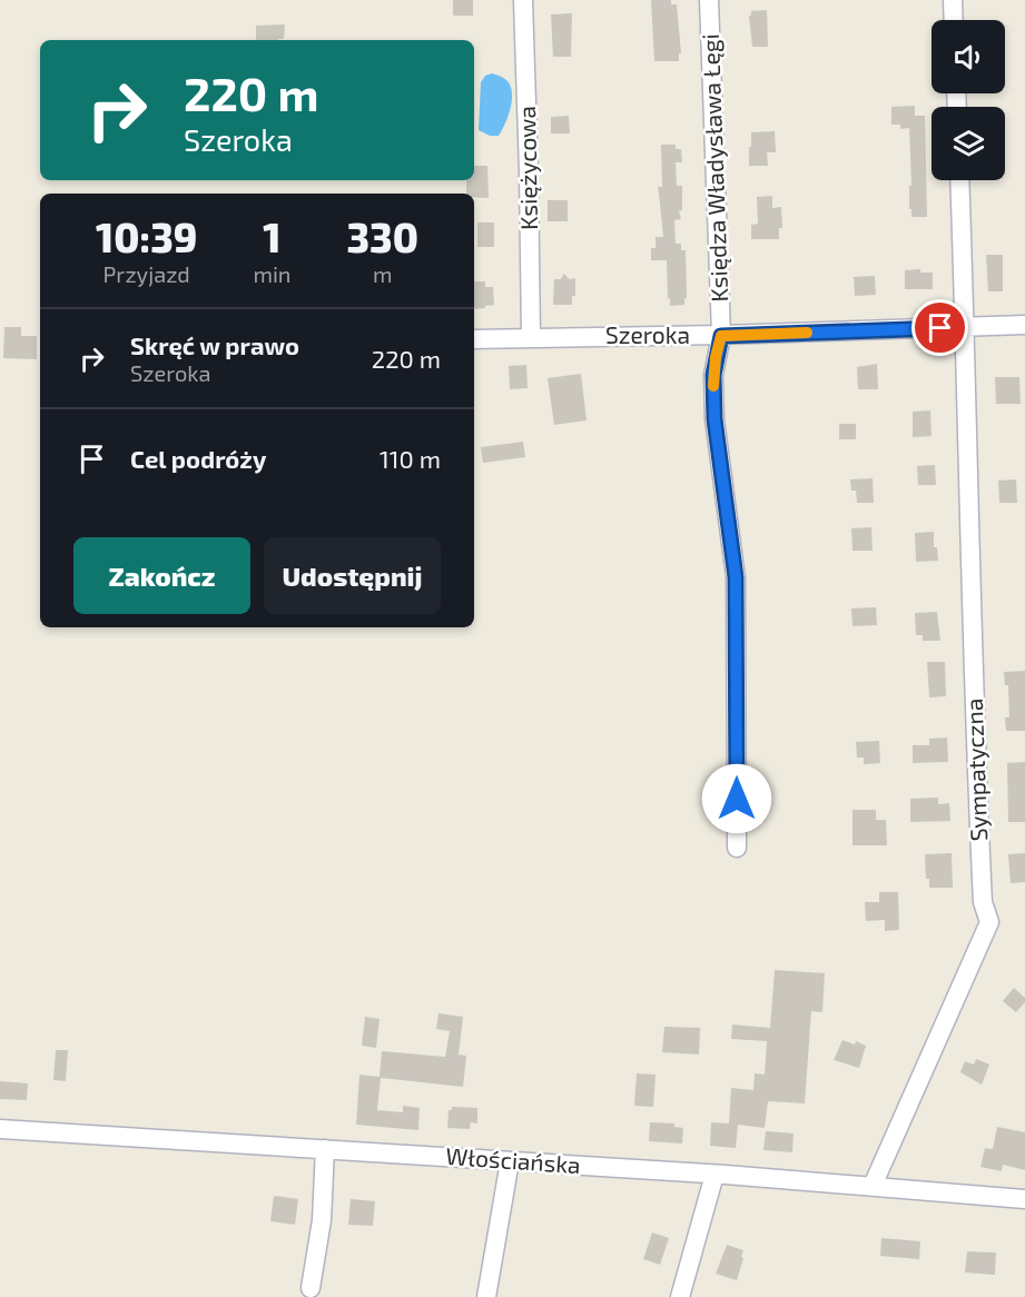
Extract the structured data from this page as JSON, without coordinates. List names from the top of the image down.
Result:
{
  "streets": {
    "street": [
      "Księżycowa",
      "Księdza Władysława Łęgi",
      "Szeroka",
      "Sympatyczna",
      "Włościańska"
    ]
  },
  "crossings": [
    ["Księżycowa", "Szeroka"],
    ["Księdza Władysława Łęgi", "Szeroka"],
    ["Szeroka", "Sympatyczna"],
    ["Sympatyczna", "Włościańska"]
  ],
  "page": {
    "turn": ["220 m", "Szeroka"],
    "eta": [
      "10:39",
      "Przyjazd",
      "1",
      "min",
      "330",
      "m"
    ],
    "list": [
      {
        "name": "Skręć w prawo",
        "note": "Szeroka",
        "value": "220 m"
      },
      {
        "name": "Cel podróży",
        "value": "110 m"
      }
    ],
    "buttons": ["Zakończ", "Udostępnij"]
  }
}
